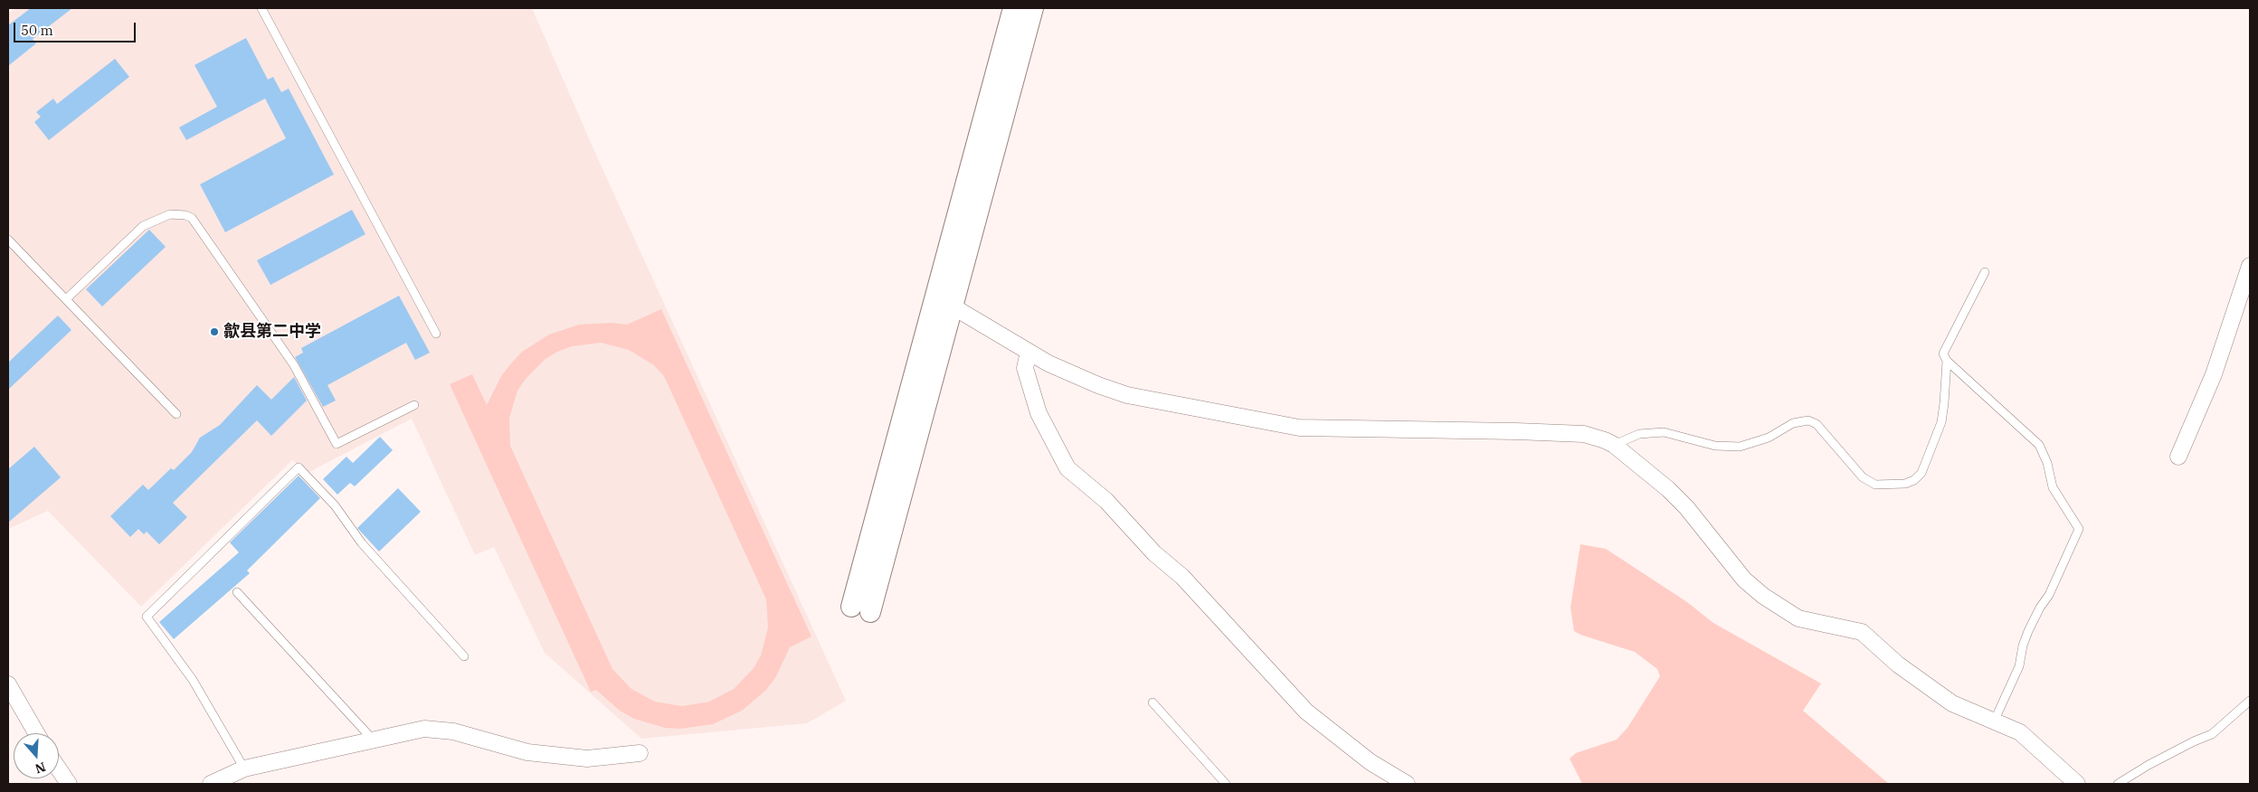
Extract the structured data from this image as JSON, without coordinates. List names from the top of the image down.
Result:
{
  "places": ["歙县第二中学"],
  "scale_bar": "50 m",
  "north": "bottom"
}
